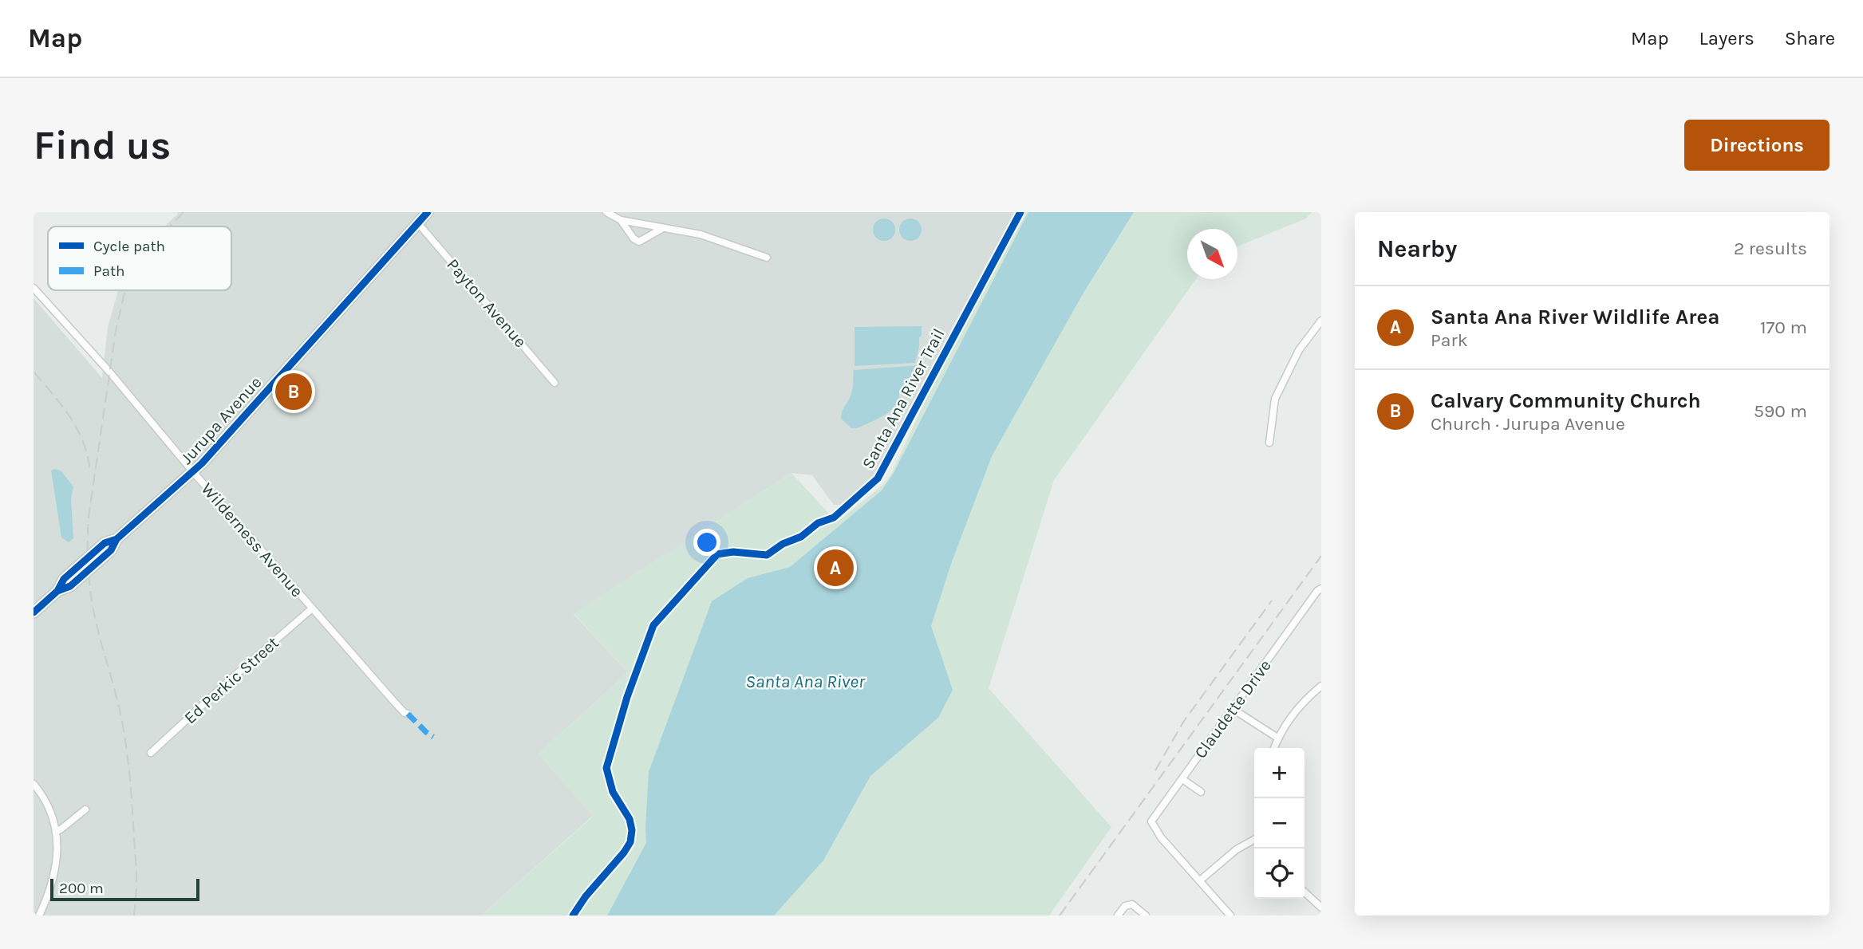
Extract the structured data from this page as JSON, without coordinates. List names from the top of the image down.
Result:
{
  "streets": {
    "main road": ["Jurupa Avenue"],
    "street": [
      "Payton Avenue",
      "Wilderness Avenue",
      "Ed Perkic Street",
      "Claudette Drive"
    ],
    "cycle path": ["Santa Ana River Trail"]
  },
  "crossings": [
    ["Payton Avenue", "Jurupa Avenue"],
    ["Jurupa Avenue", "Wilderness Avenue"],
    ["Wilderness Avenue", "Ed Perkic Street"]
  ],
  "water": ["Santa Ana River"],
  "legend": ["Cycle path", "Path"],
  "scale_bar": "200 m",
  "north": "bottom right",
  "page": {
    "header": "Map",
    "nav": ["Map", "Layers", "Share"],
    "buttons": "Directions",
    "title": "Find us",
    "heading": ["Nearby", "2 results"],
    "list": [
      {
        "mark": "A",
        "name": "Santa Ana River Wildlife Area",
        "note": "Park",
        "value": "170 m"
      },
      {
        "mark": "B",
        "name": "Calvary Community Church",
        "note": "Church · Jurupa Avenue",
        "value": "590 m"
      }
    ],
    "pins": ["B", "A"],
    "map_buttons": ["+", "−"],
    "scale": "200 m"
  }
}
